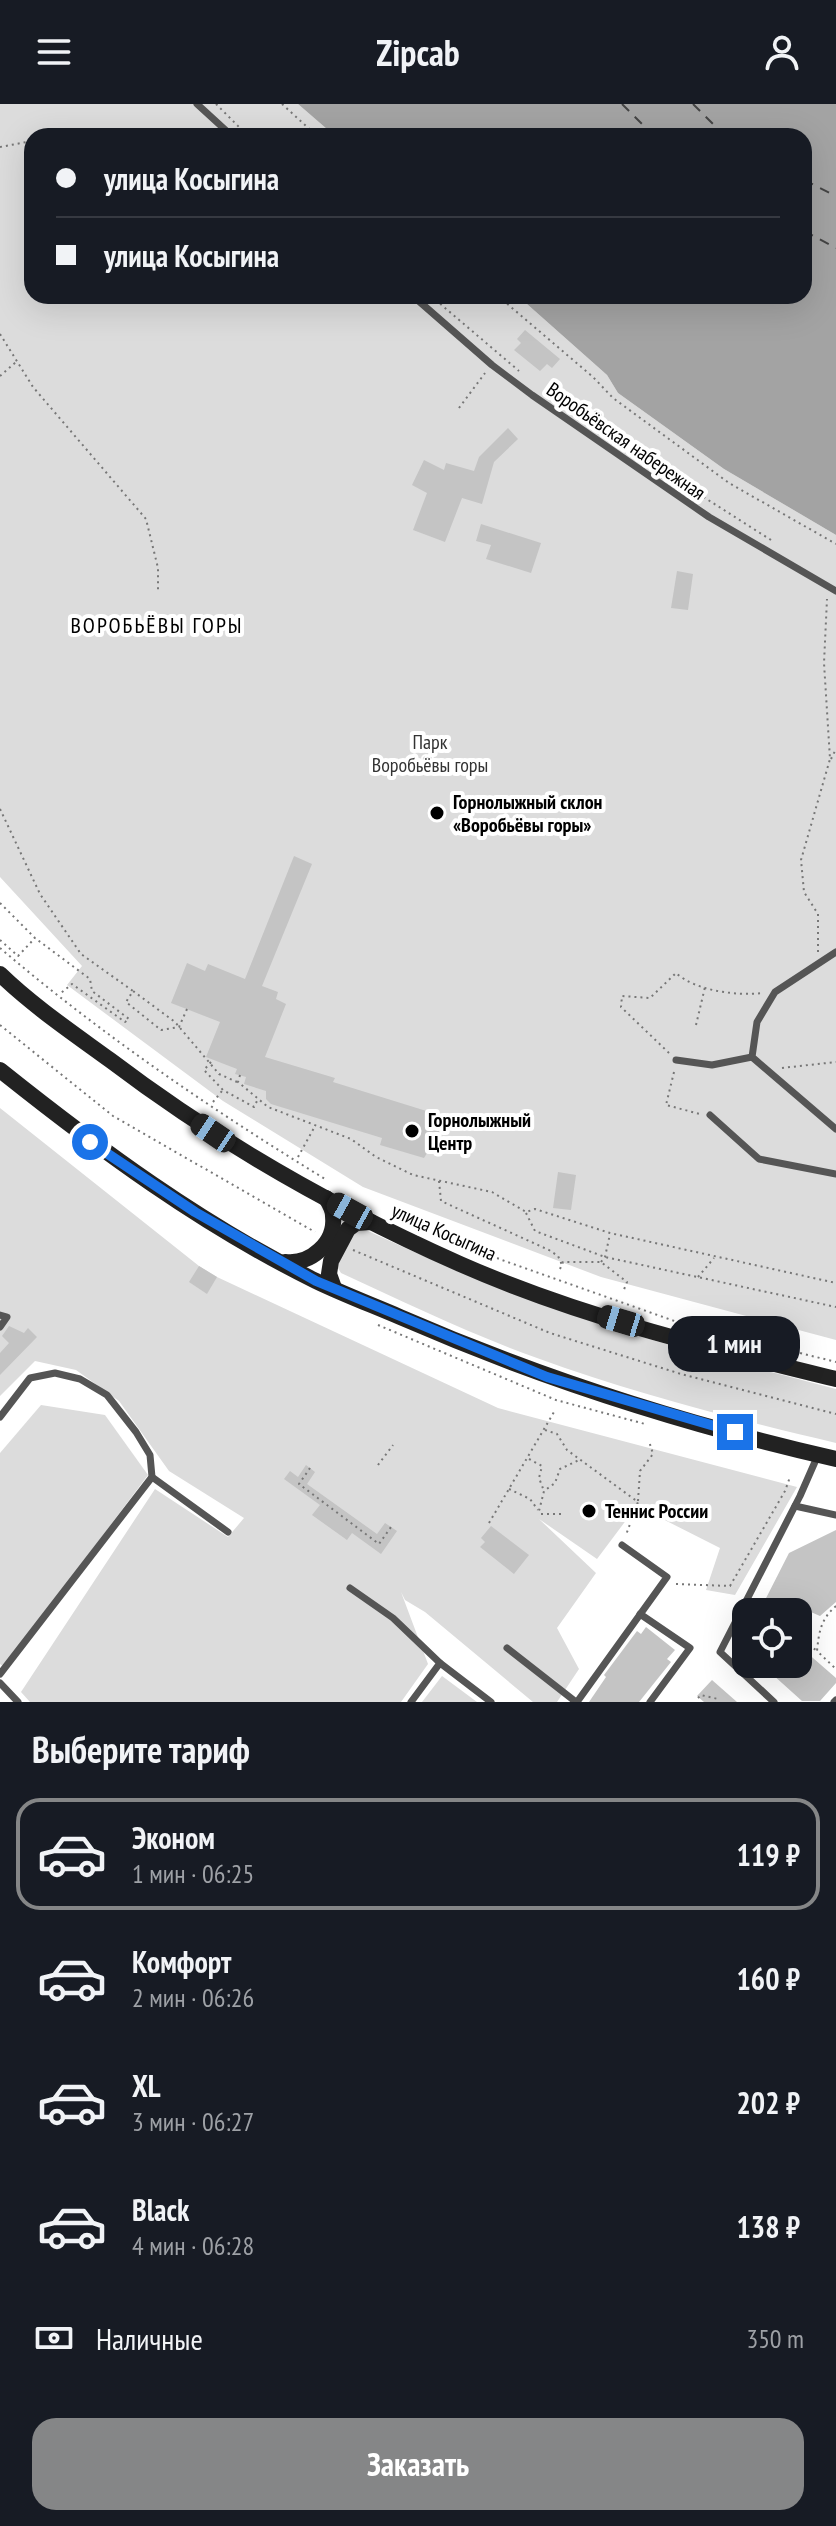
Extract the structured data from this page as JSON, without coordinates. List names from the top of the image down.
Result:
{
  "streets": {
    "main road": ["улица Косыгина"],
    "lane": ["Воробьёвская набережная"]
  },
  "districts": ["ВОРОБЬЁВЫ ГОРЫ"],
  "parks": ["Парк Воробьёвы горы"],
  "places": ["Горнолыжный склон «Воробьёвы горы»", "Горнолыжный Центр", "Теннис России"],
  "page": {
    "header": "Zipcab",
    "banner": ["улица Косыгина", "улица Косыгина"],
    "bubble": "1 мин",
    "heading": "Выберите тариф",
    "list": [
      {
        "name": "Эконом",
        "note": "1 мин · 06:25",
        "value": "119 ₽"
      },
      {
        "name": "Комфорт",
        "note": "2 мин · 06:26",
        "value": "160 ₽"
      },
      {
        "name": "XL",
        "note": "3 мин · 06:27",
        "value": "202 ₽"
      },
      {
        "name": "Black",
        "note": "4 мин · 06:28",
        "value": "138 ₽"
      }
    ],
    "pay": ["Наличные", "350 m"],
    "buttons": "Заказать"
  }
}
